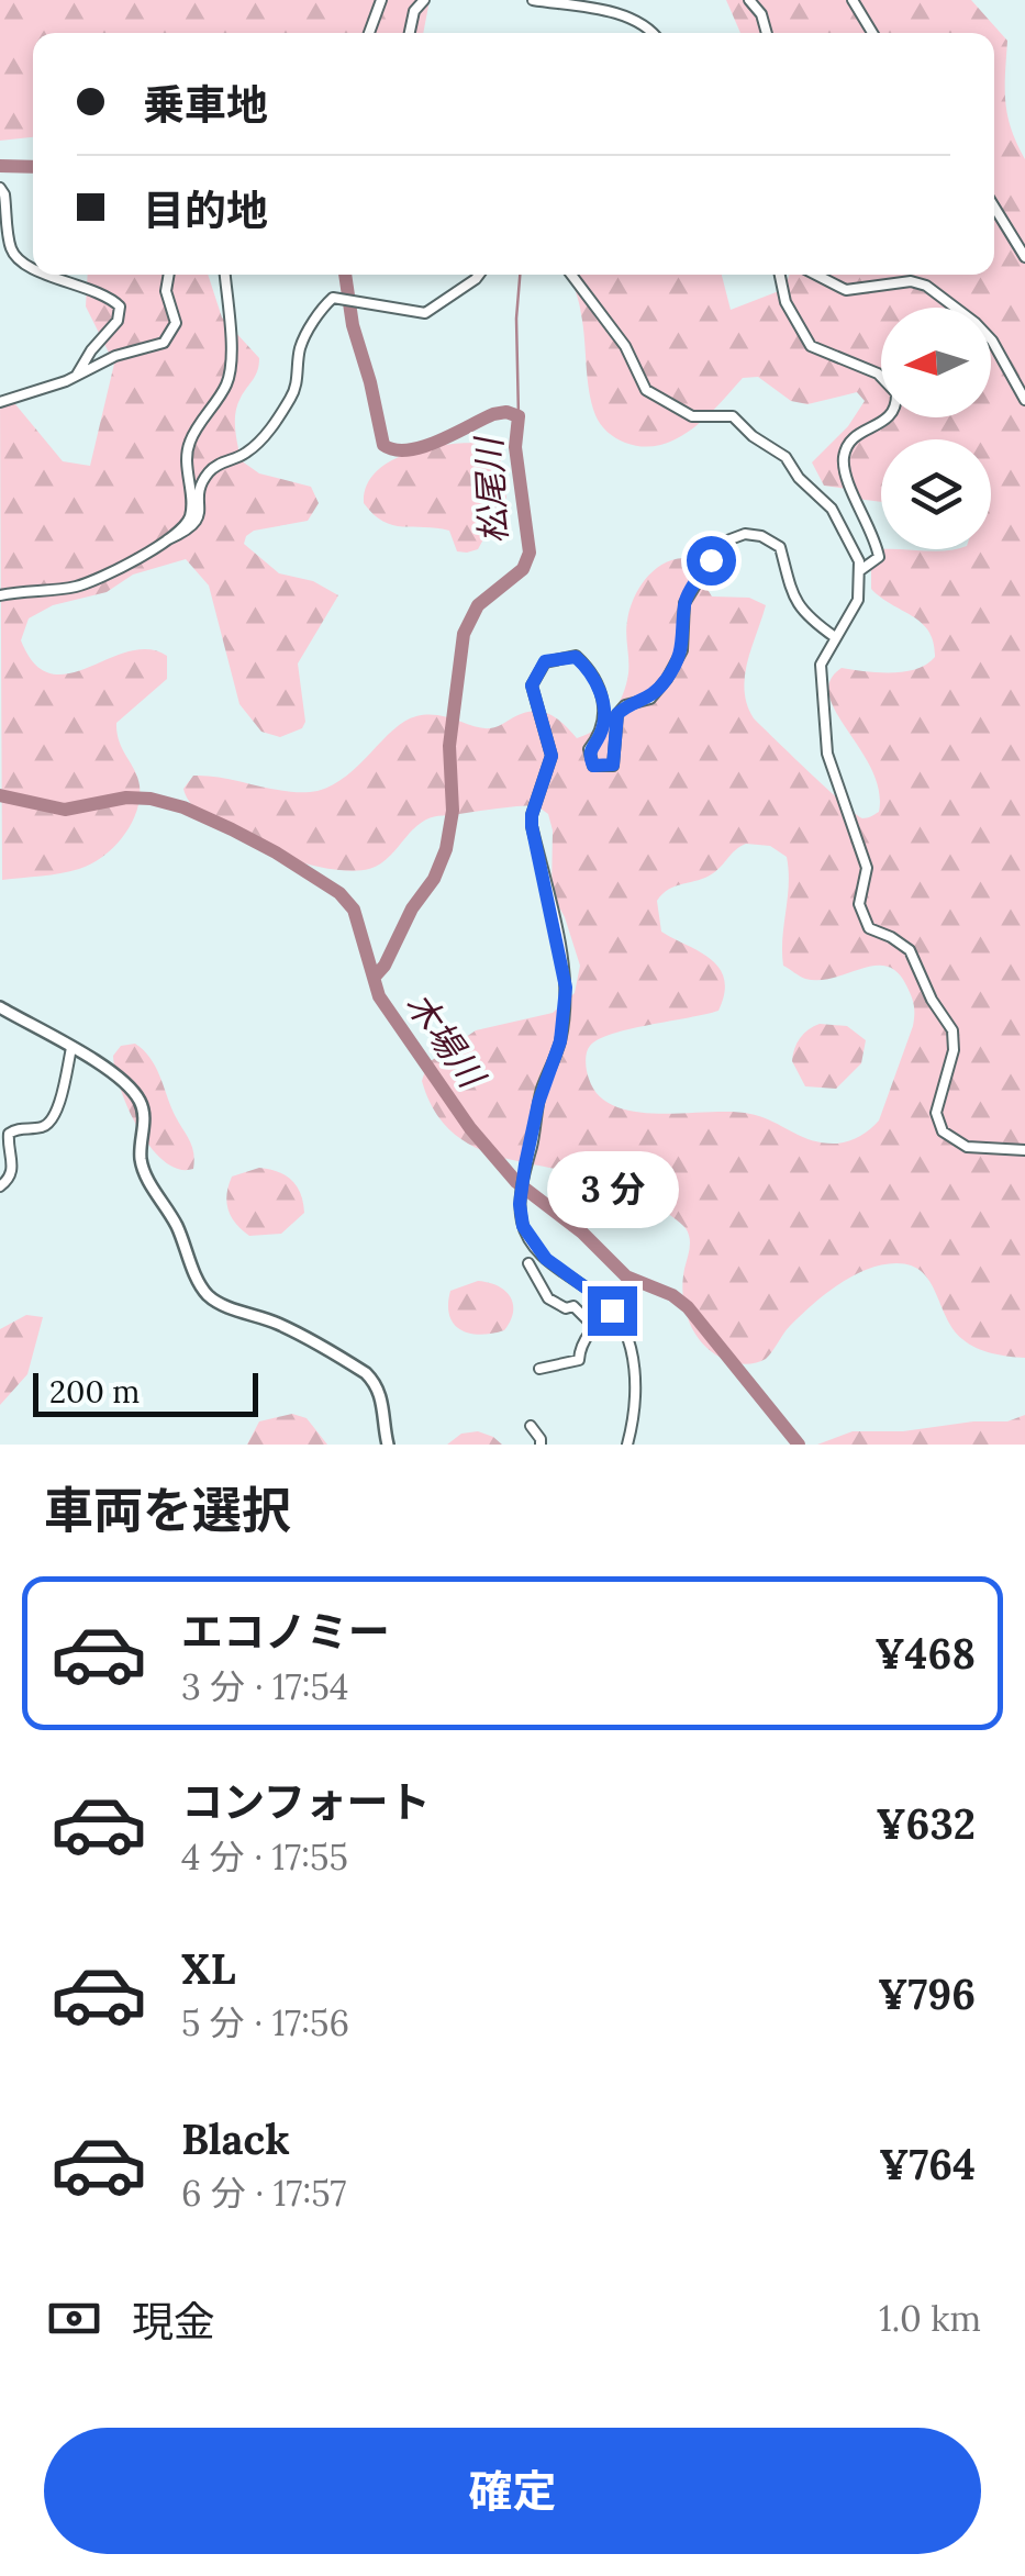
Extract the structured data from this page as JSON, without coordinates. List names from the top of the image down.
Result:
{
  "water": ["松尾川", "木場川"],
  "scale_bar": "200 m",
  "north": "left",
  "page": {
    "banner": ["乗車地", "目的地"],
    "bubble": "3 分",
    "scale": "200 m",
    "heading": "車両を選択",
    "list": [
      {
        "name": "エコノミー",
        "note": "3 分 · 17:54",
        "value": "¥468"
      },
      {
        "name": "コンフォート",
        "note": "4 分 · 17:55",
        "value": "¥632"
      },
      {
        "name": "XL",
        "note": "5 分 · 17:56",
        "value": "¥796"
      },
      {
        "name": "Black",
        "note": "6 分 · 17:57",
        "value": "¥764"
      }
    ],
    "pay": ["現金", "1.0 km"],
    "buttons": "確定"
  }
}
